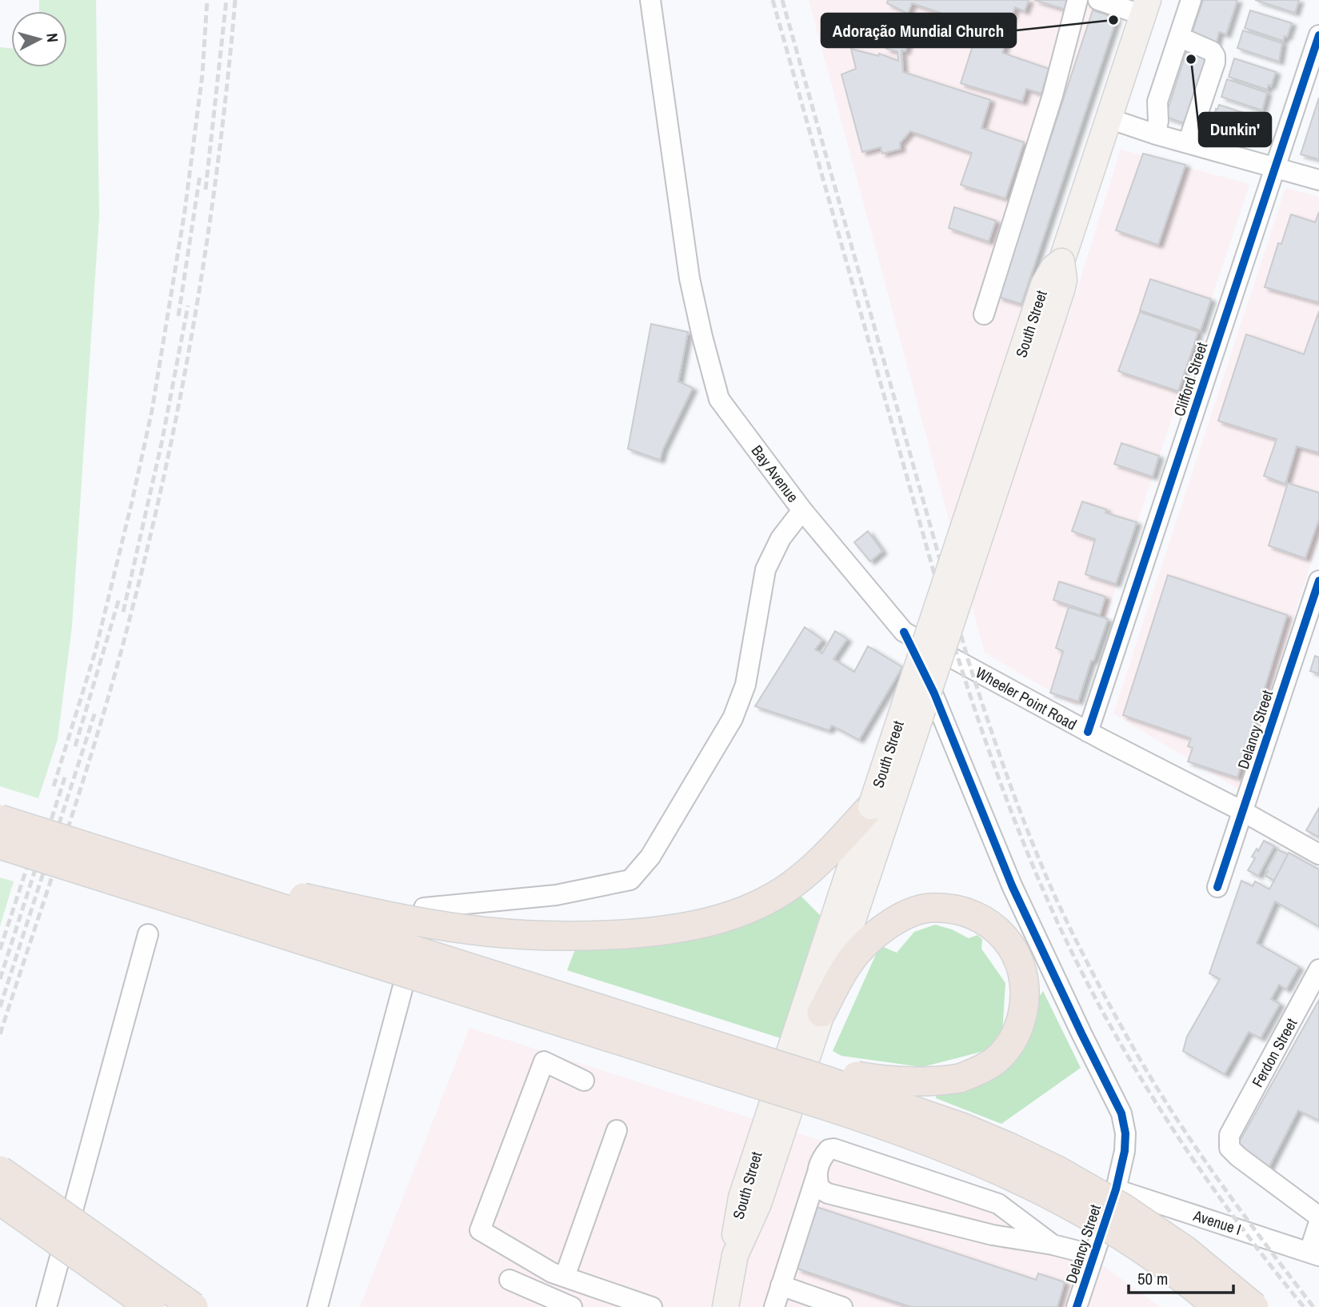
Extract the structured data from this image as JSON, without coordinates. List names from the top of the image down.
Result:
{
  "streets": {
    "main road": ["South Street"],
    "street": [
      "Clifford Street",
      "Bay Avenue",
      "Wheeler Point Road",
      "Delancy Street",
      "Ferdon Street",
      "Avenue I"
    ]
  },
  "crossings": [
    ["Clifford Street", "Wheeler Point Road"],
    ["Bay Avenue", "Wheeler Point Road"],
    ["Wheeler Point Road", "Delancy Street"],
    ["Delancy Street", "Avenue I"]
  ],
  "places": ["Adoração Mundial Church", "Dunkin'"],
  "scale_bar": "50 m",
  "north": "right"
}
